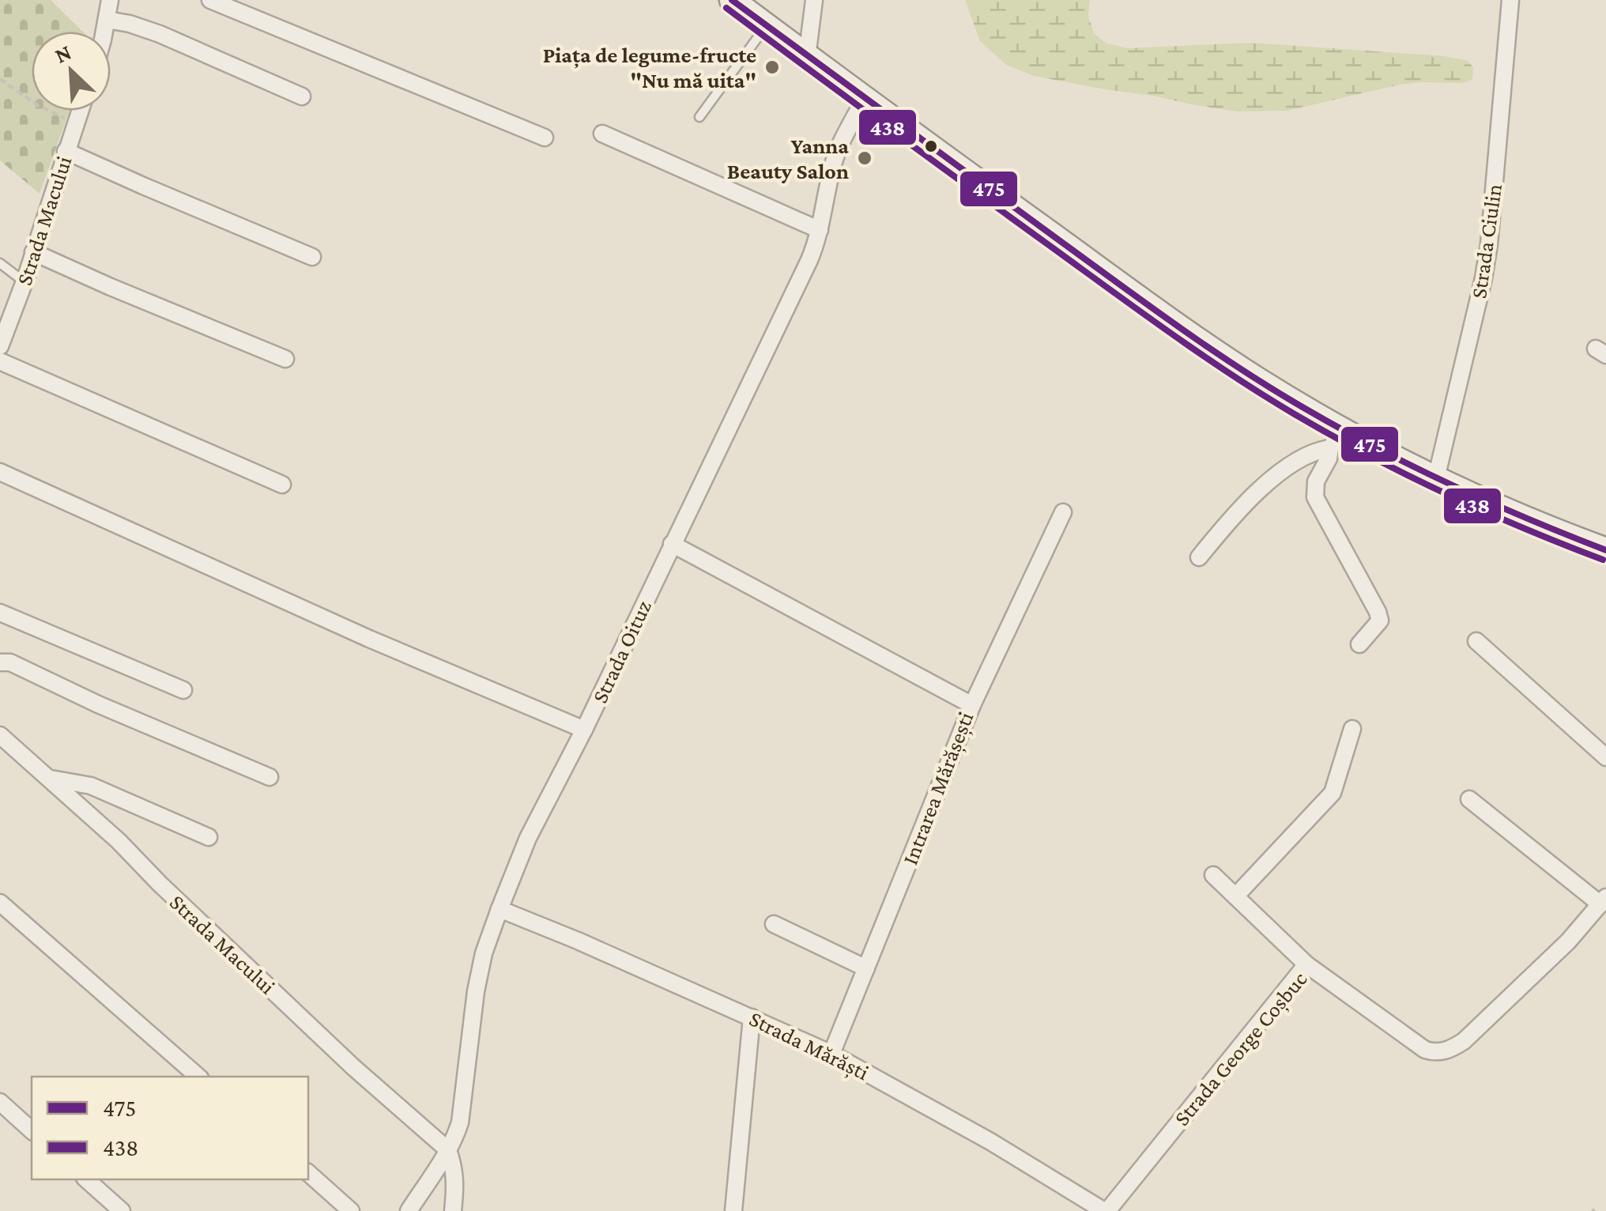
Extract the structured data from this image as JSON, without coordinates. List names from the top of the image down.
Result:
{
  "streets": {
    "street": [
      "Strada Macului",
      "Strada Ciulin",
      "Strada Oituz",
      "Intrarea Mărășești",
      "Strada Mărăști",
      "Strada George Coșbuc"
    ]
  },
  "crossings": [
    ["Strada Macului", "Strada Oituz"],
    ["Strada Oituz", "Intrarea Mărășești"],
    ["Strada Oituz", "Strada Mărăști"],
    ["Intrarea Mărășești", "Strada Mărăști"],
    ["Strada Mărăști", "Strada George Coșbuc"]
  ],
  "places": ["Piața de legume-fructe \"Nu mă uita\"", "Yanna Beauty Salon"],
  "lines": ["transit line 475", "transit line 438"],
  "legend": ["475", "438"],
  "north": "top left"
}
